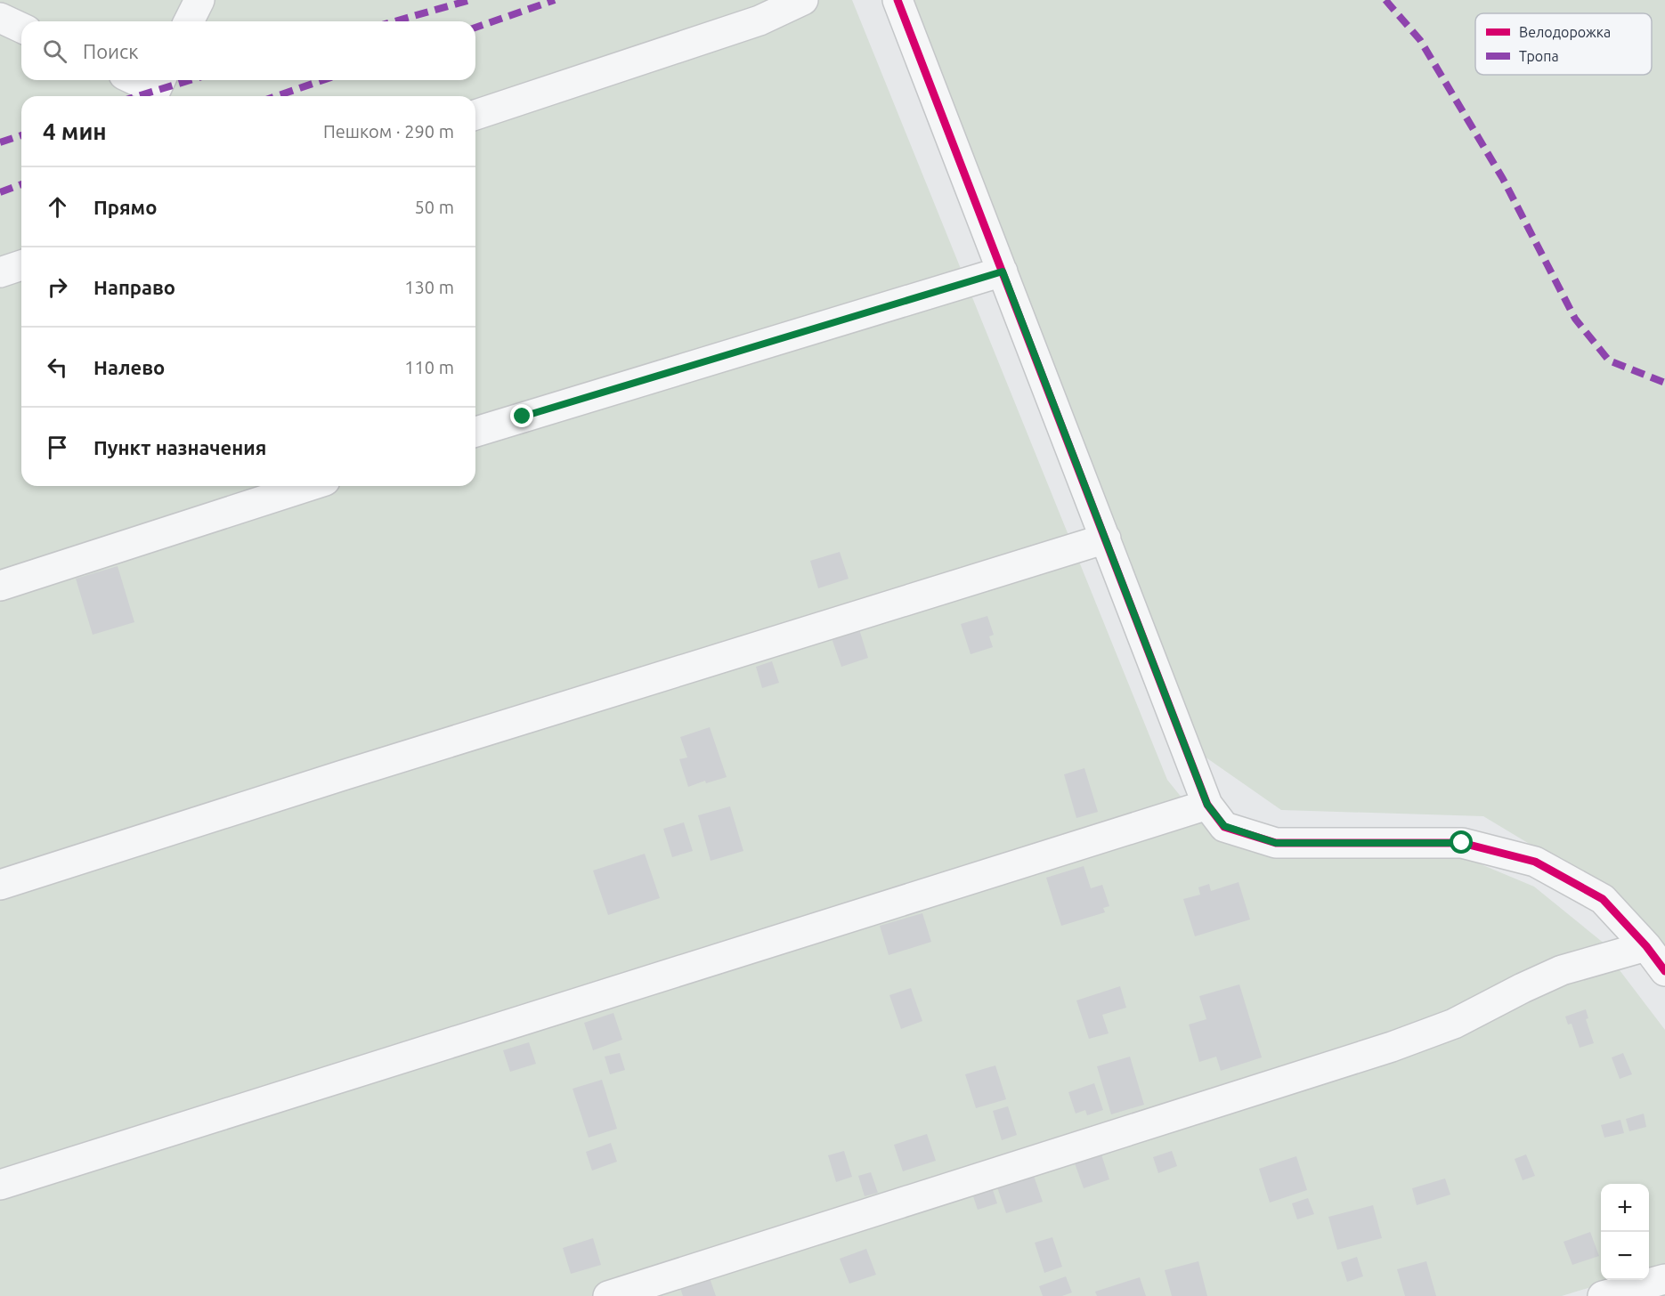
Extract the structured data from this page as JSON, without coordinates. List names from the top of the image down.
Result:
{
  "legend": ["Велодорожка", "Тропа"],
  "page": {
    "search": "Поиск",
    "heading": ["4 мин", "Пешком · 290 m"],
    "list": [
      ["Прямо", "50 m"],
      ["Направо", "130 m"],
      ["Налево", "110 m"],
      "Пункт назначения"
    ],
    "map_buttons": ["+", "−"]
  }
}
